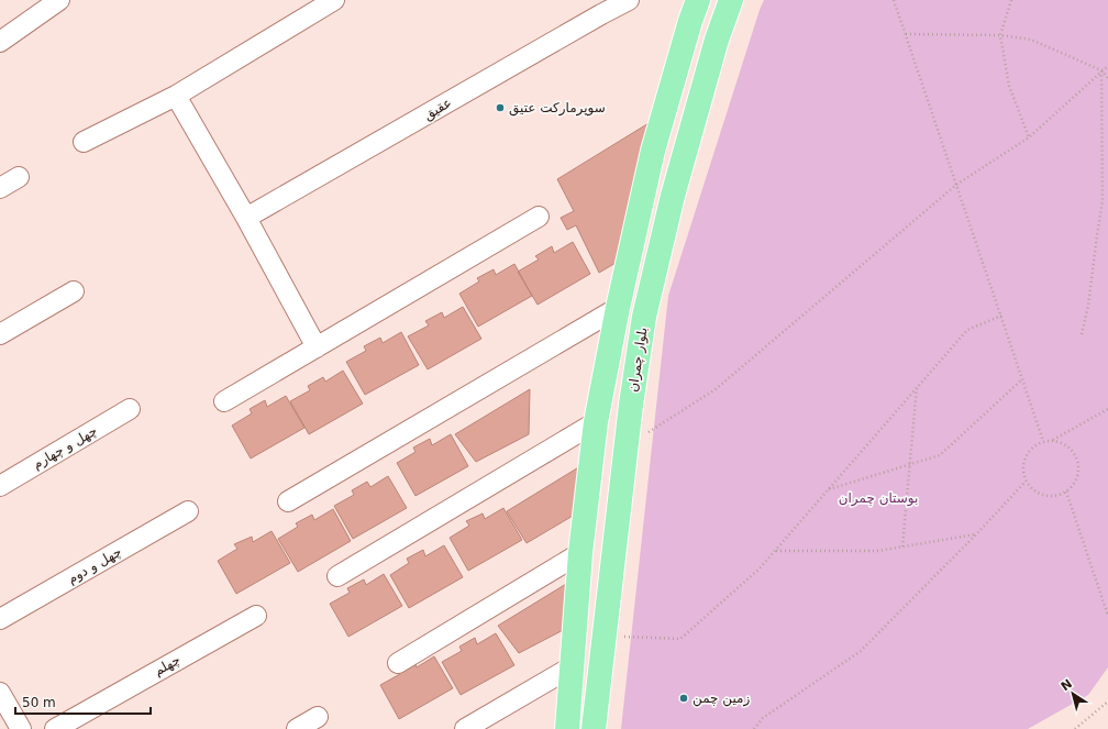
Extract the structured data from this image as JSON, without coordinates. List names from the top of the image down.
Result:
{
  "streets": {
    "main road": ["بلوار چمران"],
    "street": [
      "عقیق",
      "چهل و چهارم",
      "چهل و دوم",
      "چهلم"
    ]
  },
  "parks": ["بوستان چمران"],
  "places": ["سوپرمارکت عتیق", "زمین چمن"],
  "scale_bar": "50 m",
  "north": "top left"
}
